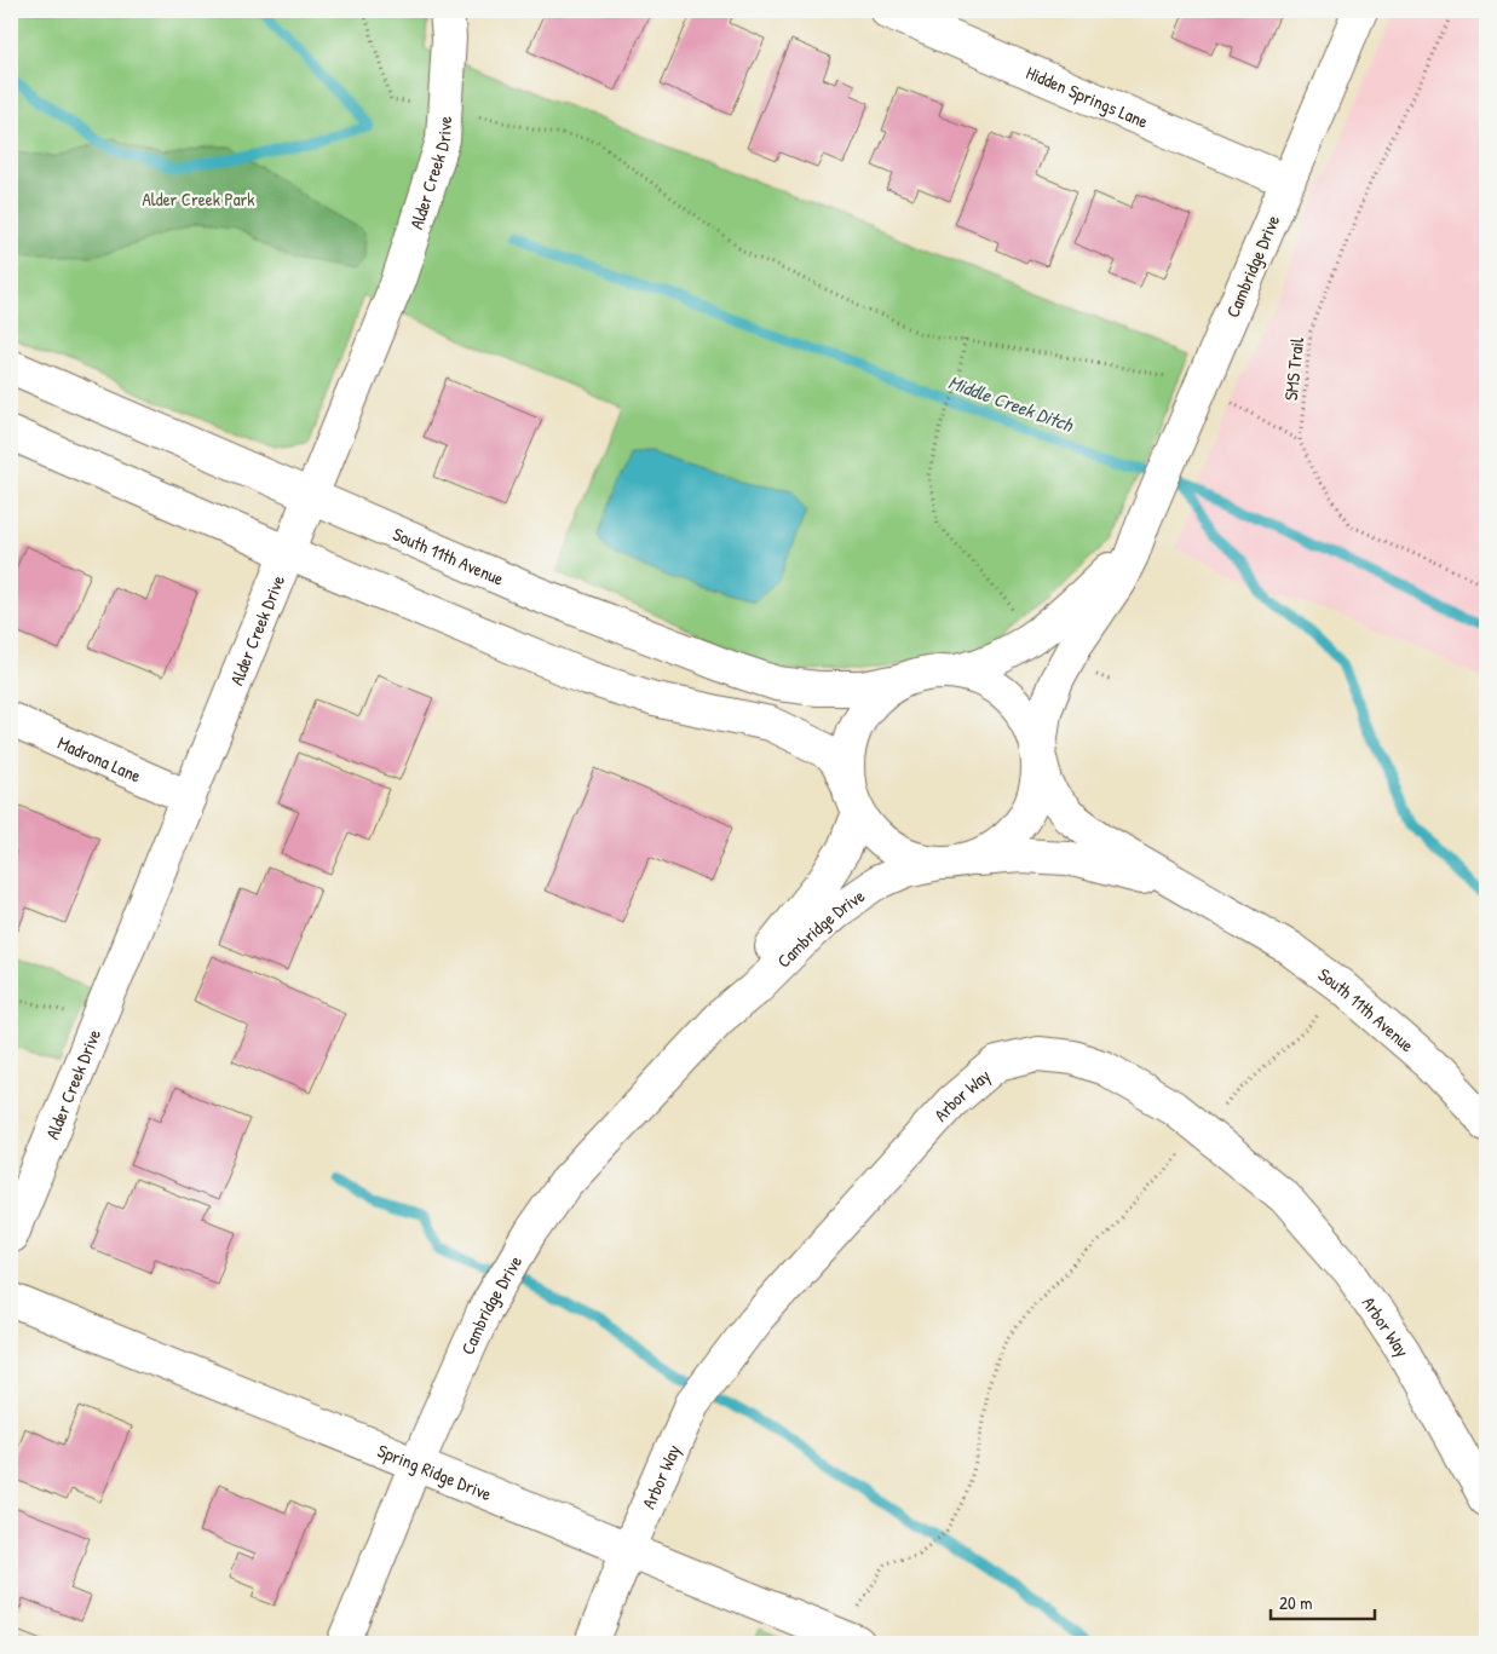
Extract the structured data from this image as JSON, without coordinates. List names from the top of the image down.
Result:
{
  "streets": {
    "street": [
      "Hidden Springs Lane",
      "Alder Creek Drive",
      "Cambridge Drive",
      "South 11th Avenue",
      "Madrona Lane",
      "Arbor Way",
      "Spring Ridge Drive"
    ],
    "path": ["SMS Trail"]
  },
  "crossings": [
    ["Hidden Springs Lane", "Cambridge Drive"],
    ["Alder Creek Drive", "South 11th Avenue"],
    ["Alder Creek Drive", "Madrona Lane"],
    ["Cambridge Drive", "South 11th Avenue"],
    ["Cambridge Drive", "Spring Ridge Drive"],
    ["Arbor Way", "Spring Ridge Drive"]
  ],
  "water": ["Middle Creek Ditch"],
  "parks": ["Alder Creek Park"],
  "scale_bar": "20 m"
}
